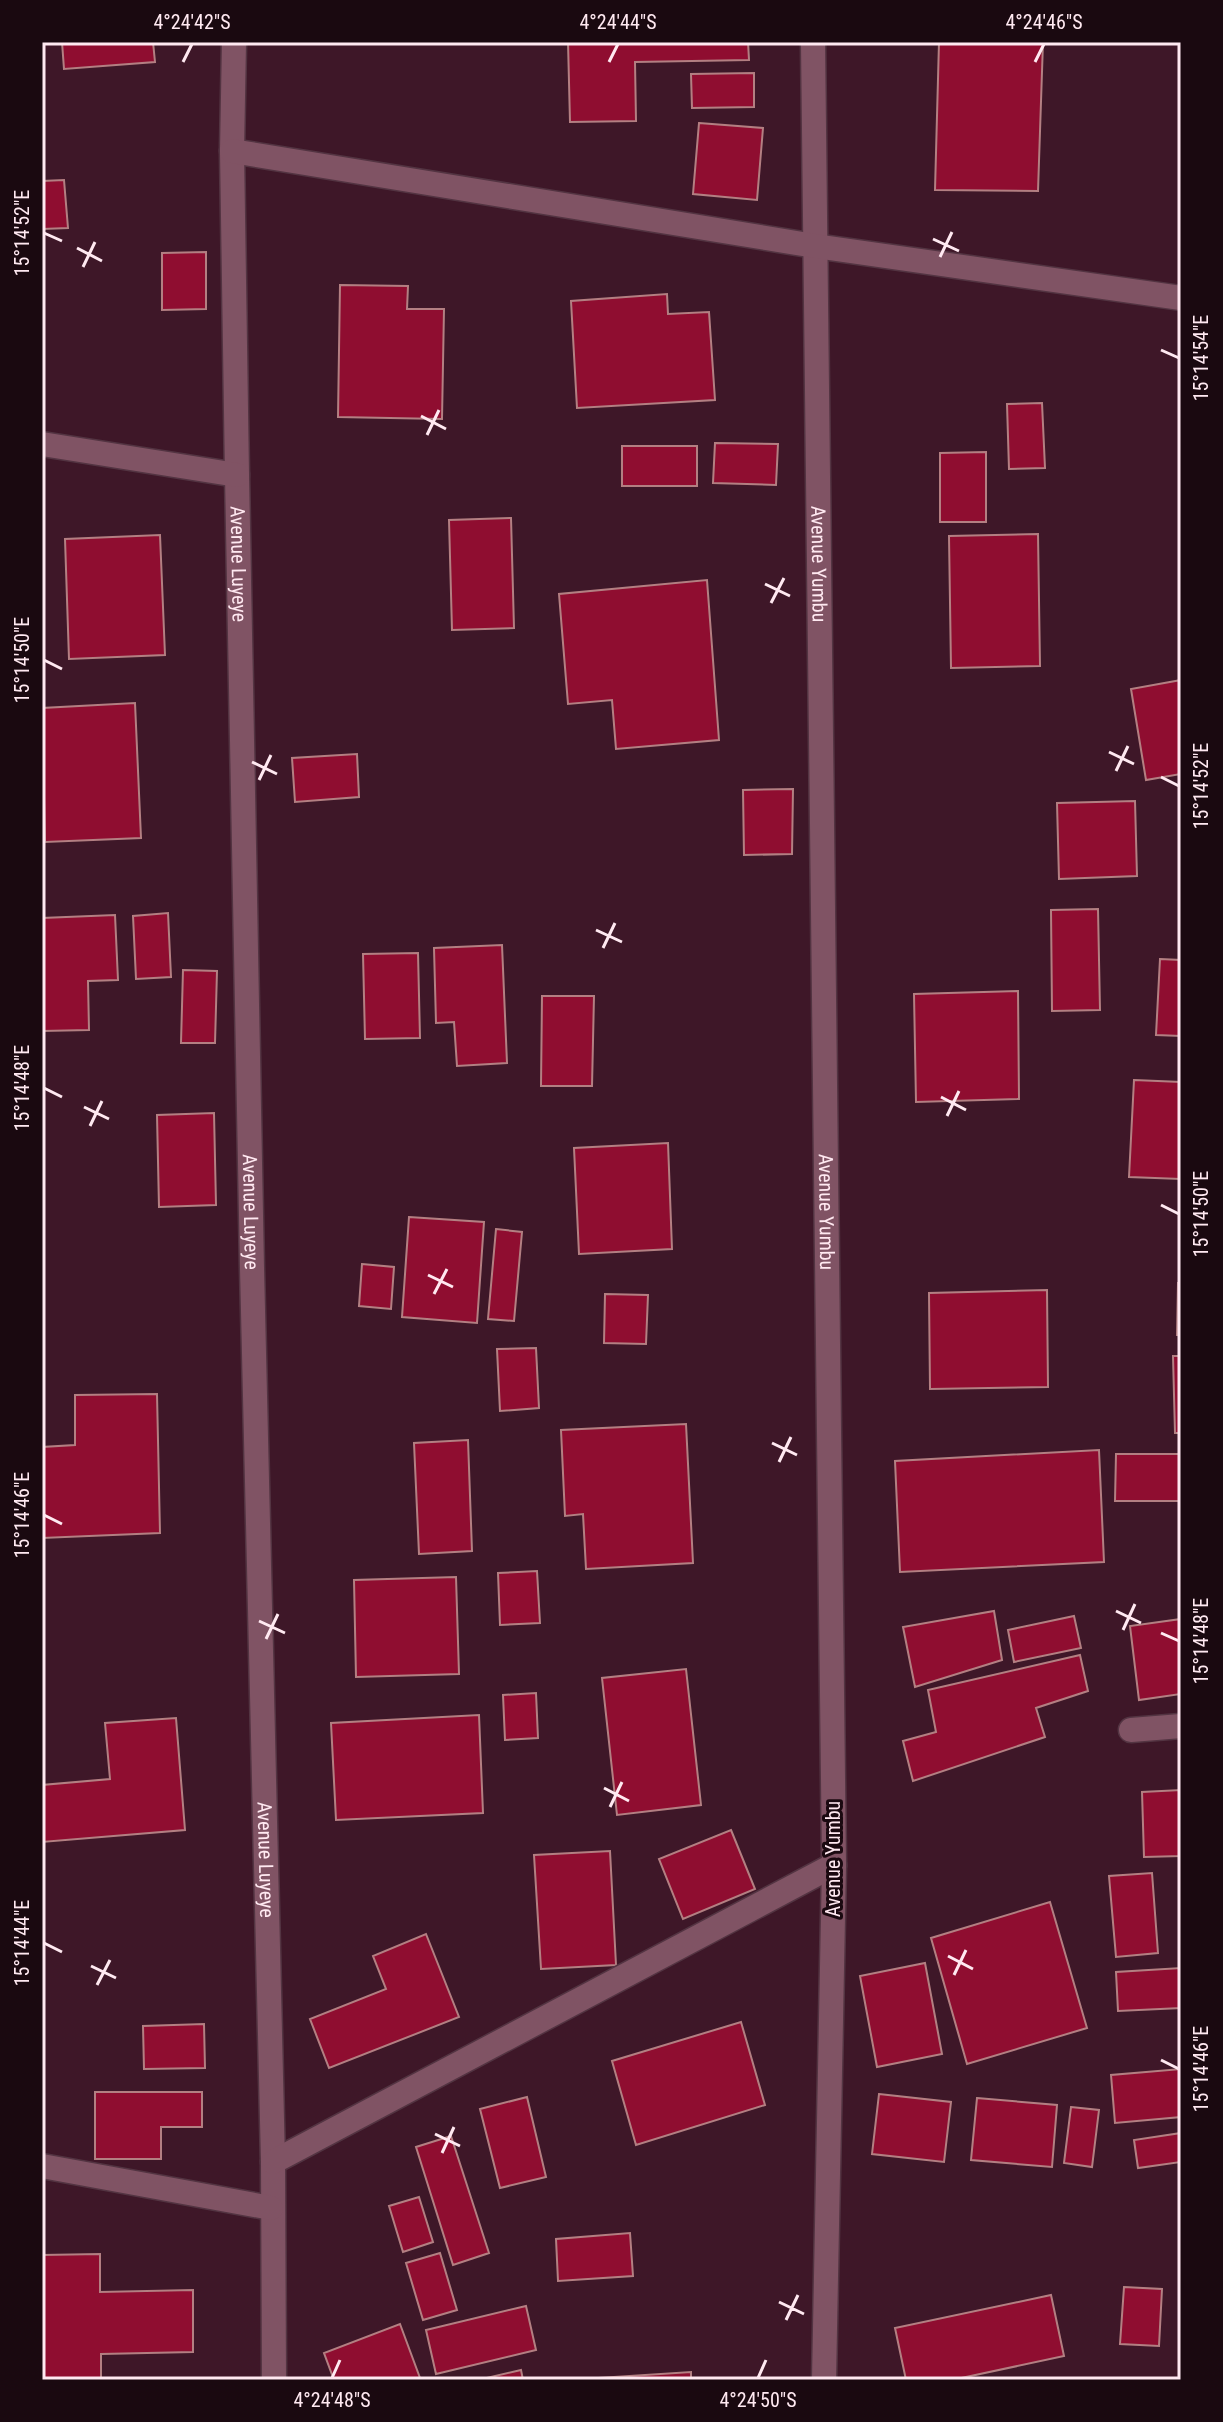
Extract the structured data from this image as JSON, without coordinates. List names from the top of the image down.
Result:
{
  "streets": {
    "street": ["Avenue Luyeye", "Avenue Yumbu"]
  },
  "coordinates": [
    "4°24'42\"S",
    "4°24'44\"S",
    "4°24'46\"S",
    "15°14'52\"E",
    "15°14'54\"E",
    "15°14'50\"E",
    "15°14'48\"E",
    "15°14'46\"E",
    "15°14'44\"E",
    "4°24'48\"S",
    "4°24'50\"S"
  ]
}
